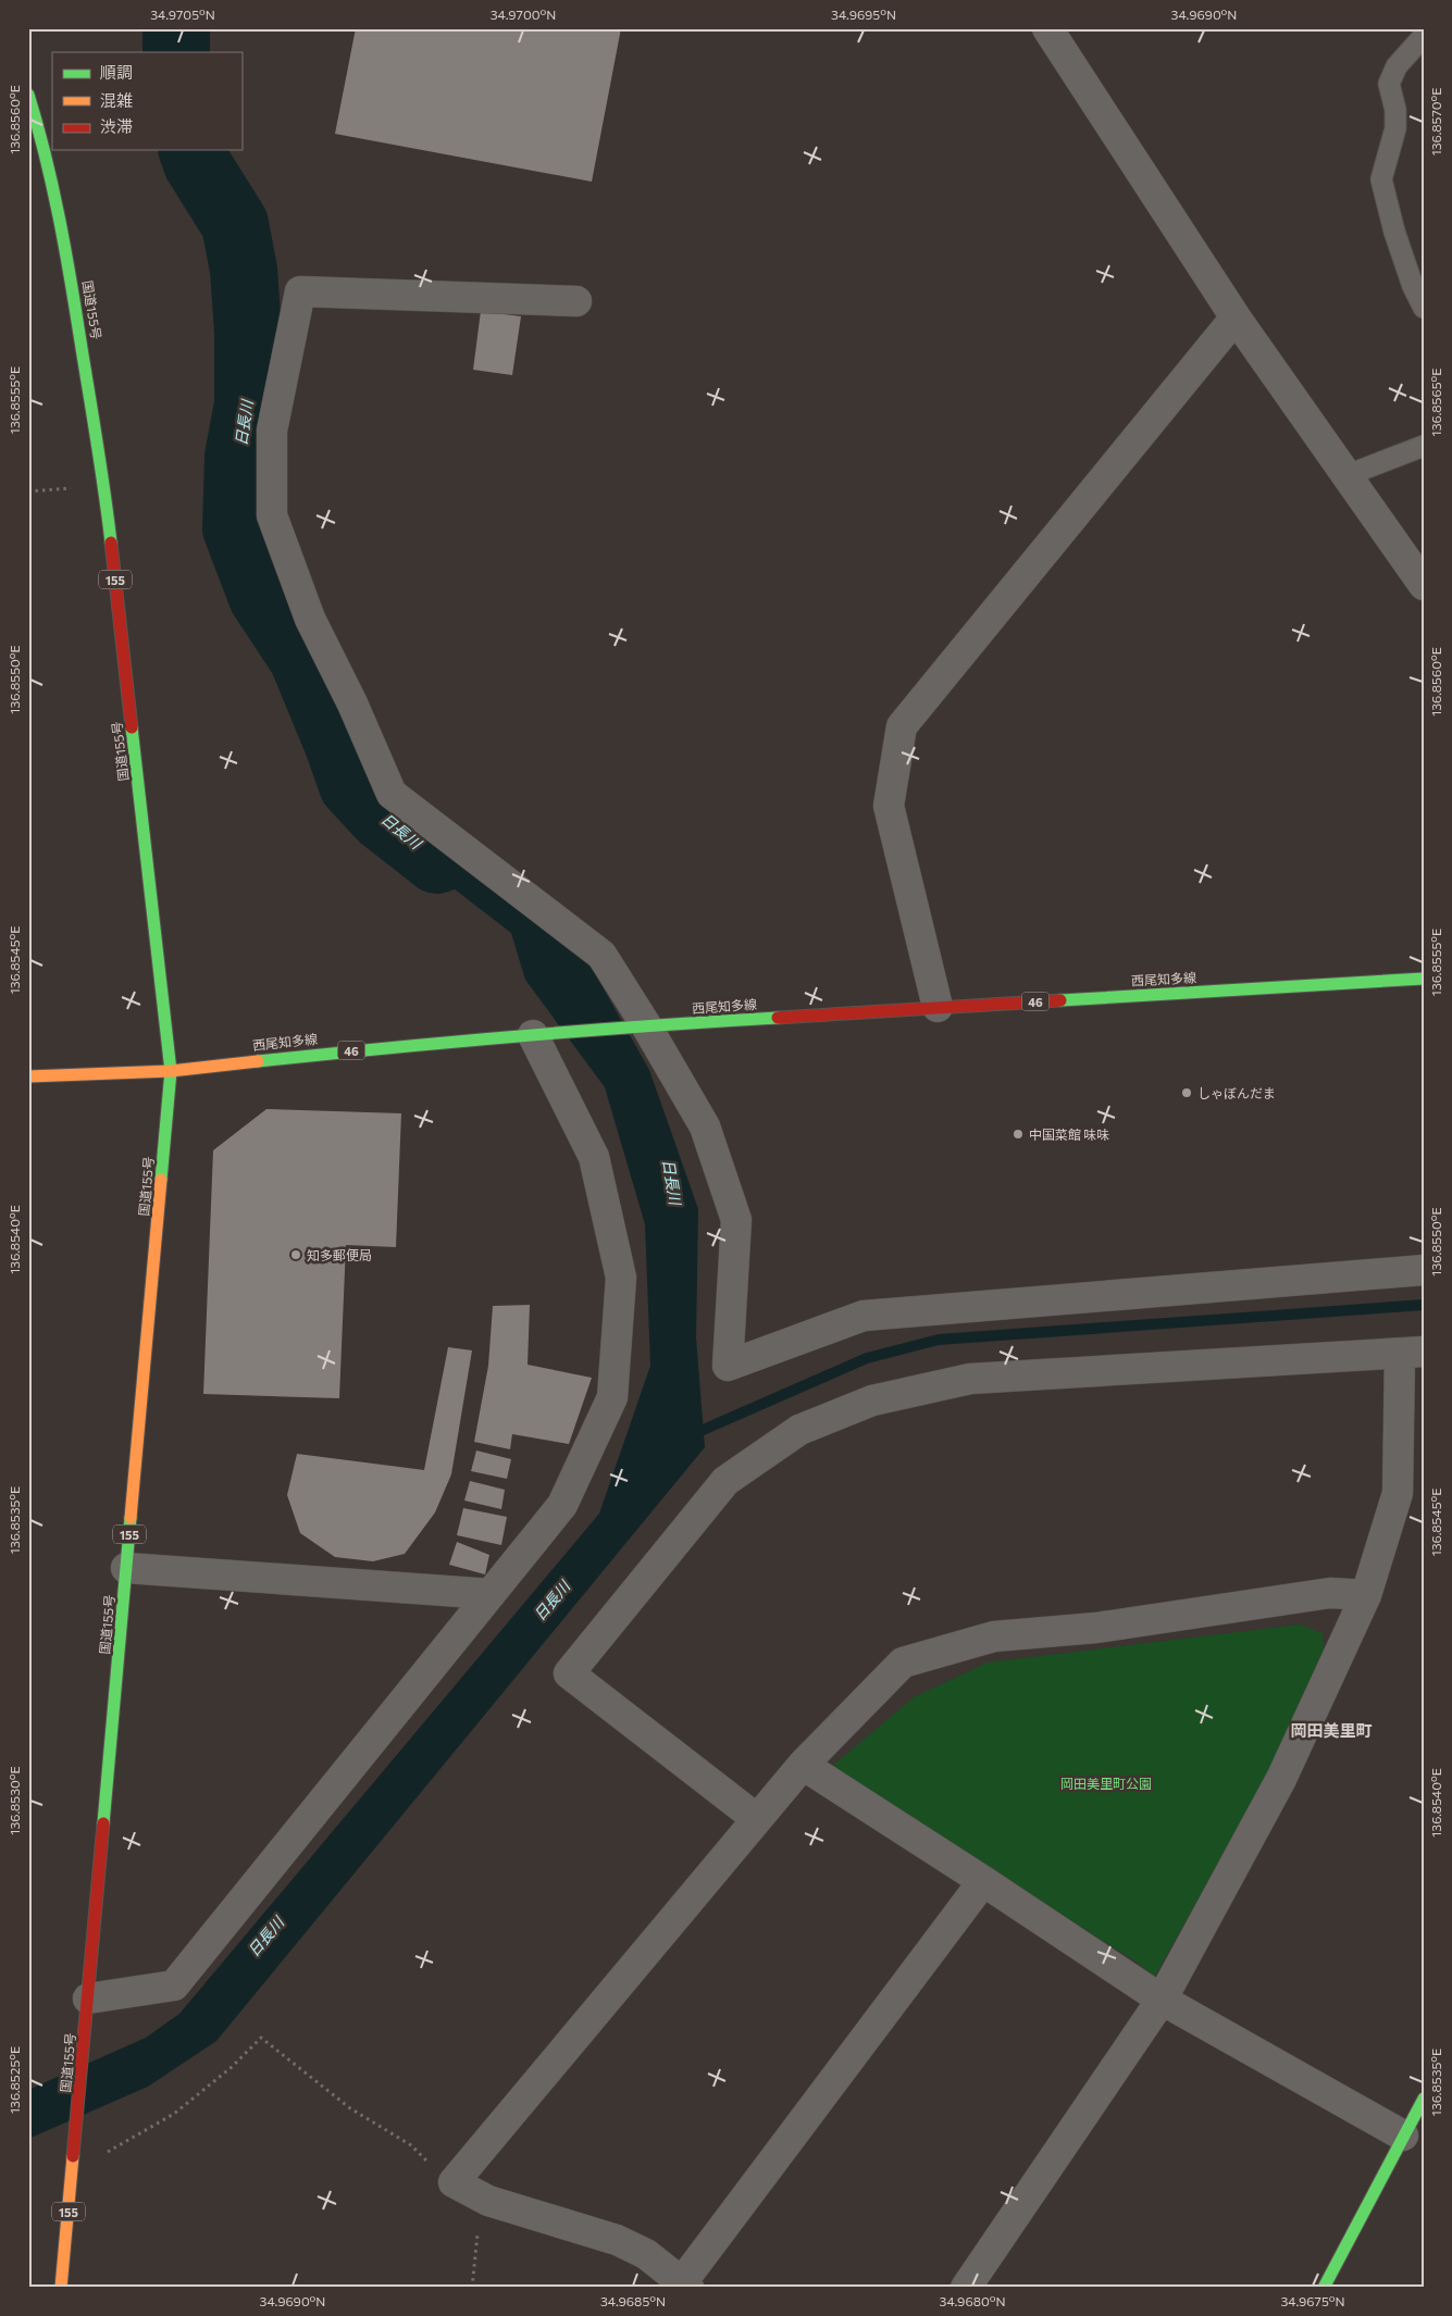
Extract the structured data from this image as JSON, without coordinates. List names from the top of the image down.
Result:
{
  "streets": {
    "main road": [
      "国道155号",
      "155",
      "西尾知多線",
      "46"
    ]
  },
  "crossings": [
    ["国道155号", "西尾知多線"]
  ],
  "districts": ["岡田美里町"],
  "water": ["日長川"],
  "parks": ["岡田美里町公園"],
  "places": ["しゃぼんだま", "中国菜館 味味", "知多郵便局"],
  "legend": ["順調", "混雑", "渋滞"],
  "coordinates": [
    "34.9705°N",
    "34.9700°N",
    "34.9695°N",
    "34.9690°N",
    "136.8560°E",
    "136.8570°E",
    "136.8555°E",
    "136.8565°E",
    "136.8550°E",
    "136.8545°E",
    "136.8540°E",
    "136.8535°E",
    "136.8530°E",
    "136.8525°E",
    "34.9685°N",
    "34.9680°N",
    "34.9675°N"
  ]
}
